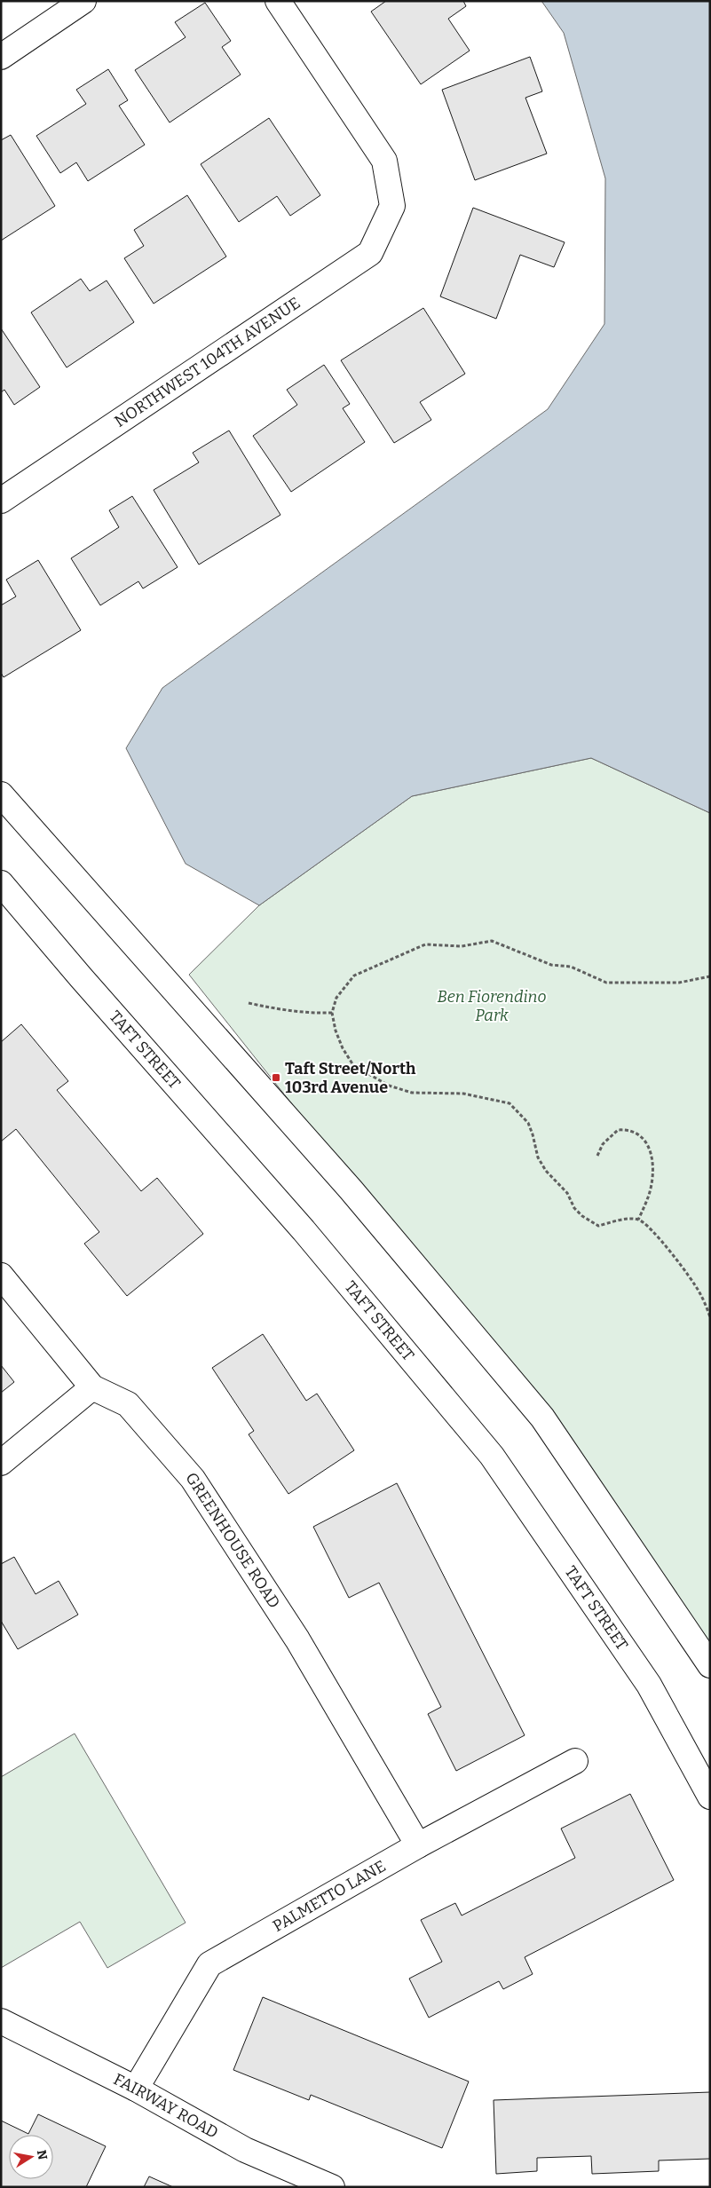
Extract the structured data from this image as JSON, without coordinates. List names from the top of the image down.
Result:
{
  "streets": {
    "street": [
      "NORTHWEST 104TH AVENUE",
      "TAFT STREET",
      "GREENHOUSE ROAD",
      "PALMETTO LANE",
      "FAIRWAY ROAD"
    ]
  },
  "crossings": [
    ["GREENHOUSE ROAD", "PALMETTO LANE"],
    ["PALMETTO LANE", "FAIRWAY ROAD"]
  ],
  "parks": ["Ben Fiorendino Park"],
  "places": {
    "transit": ["Taft Street/North 103rd Avenue"]
  },
  "north": "right"
}
